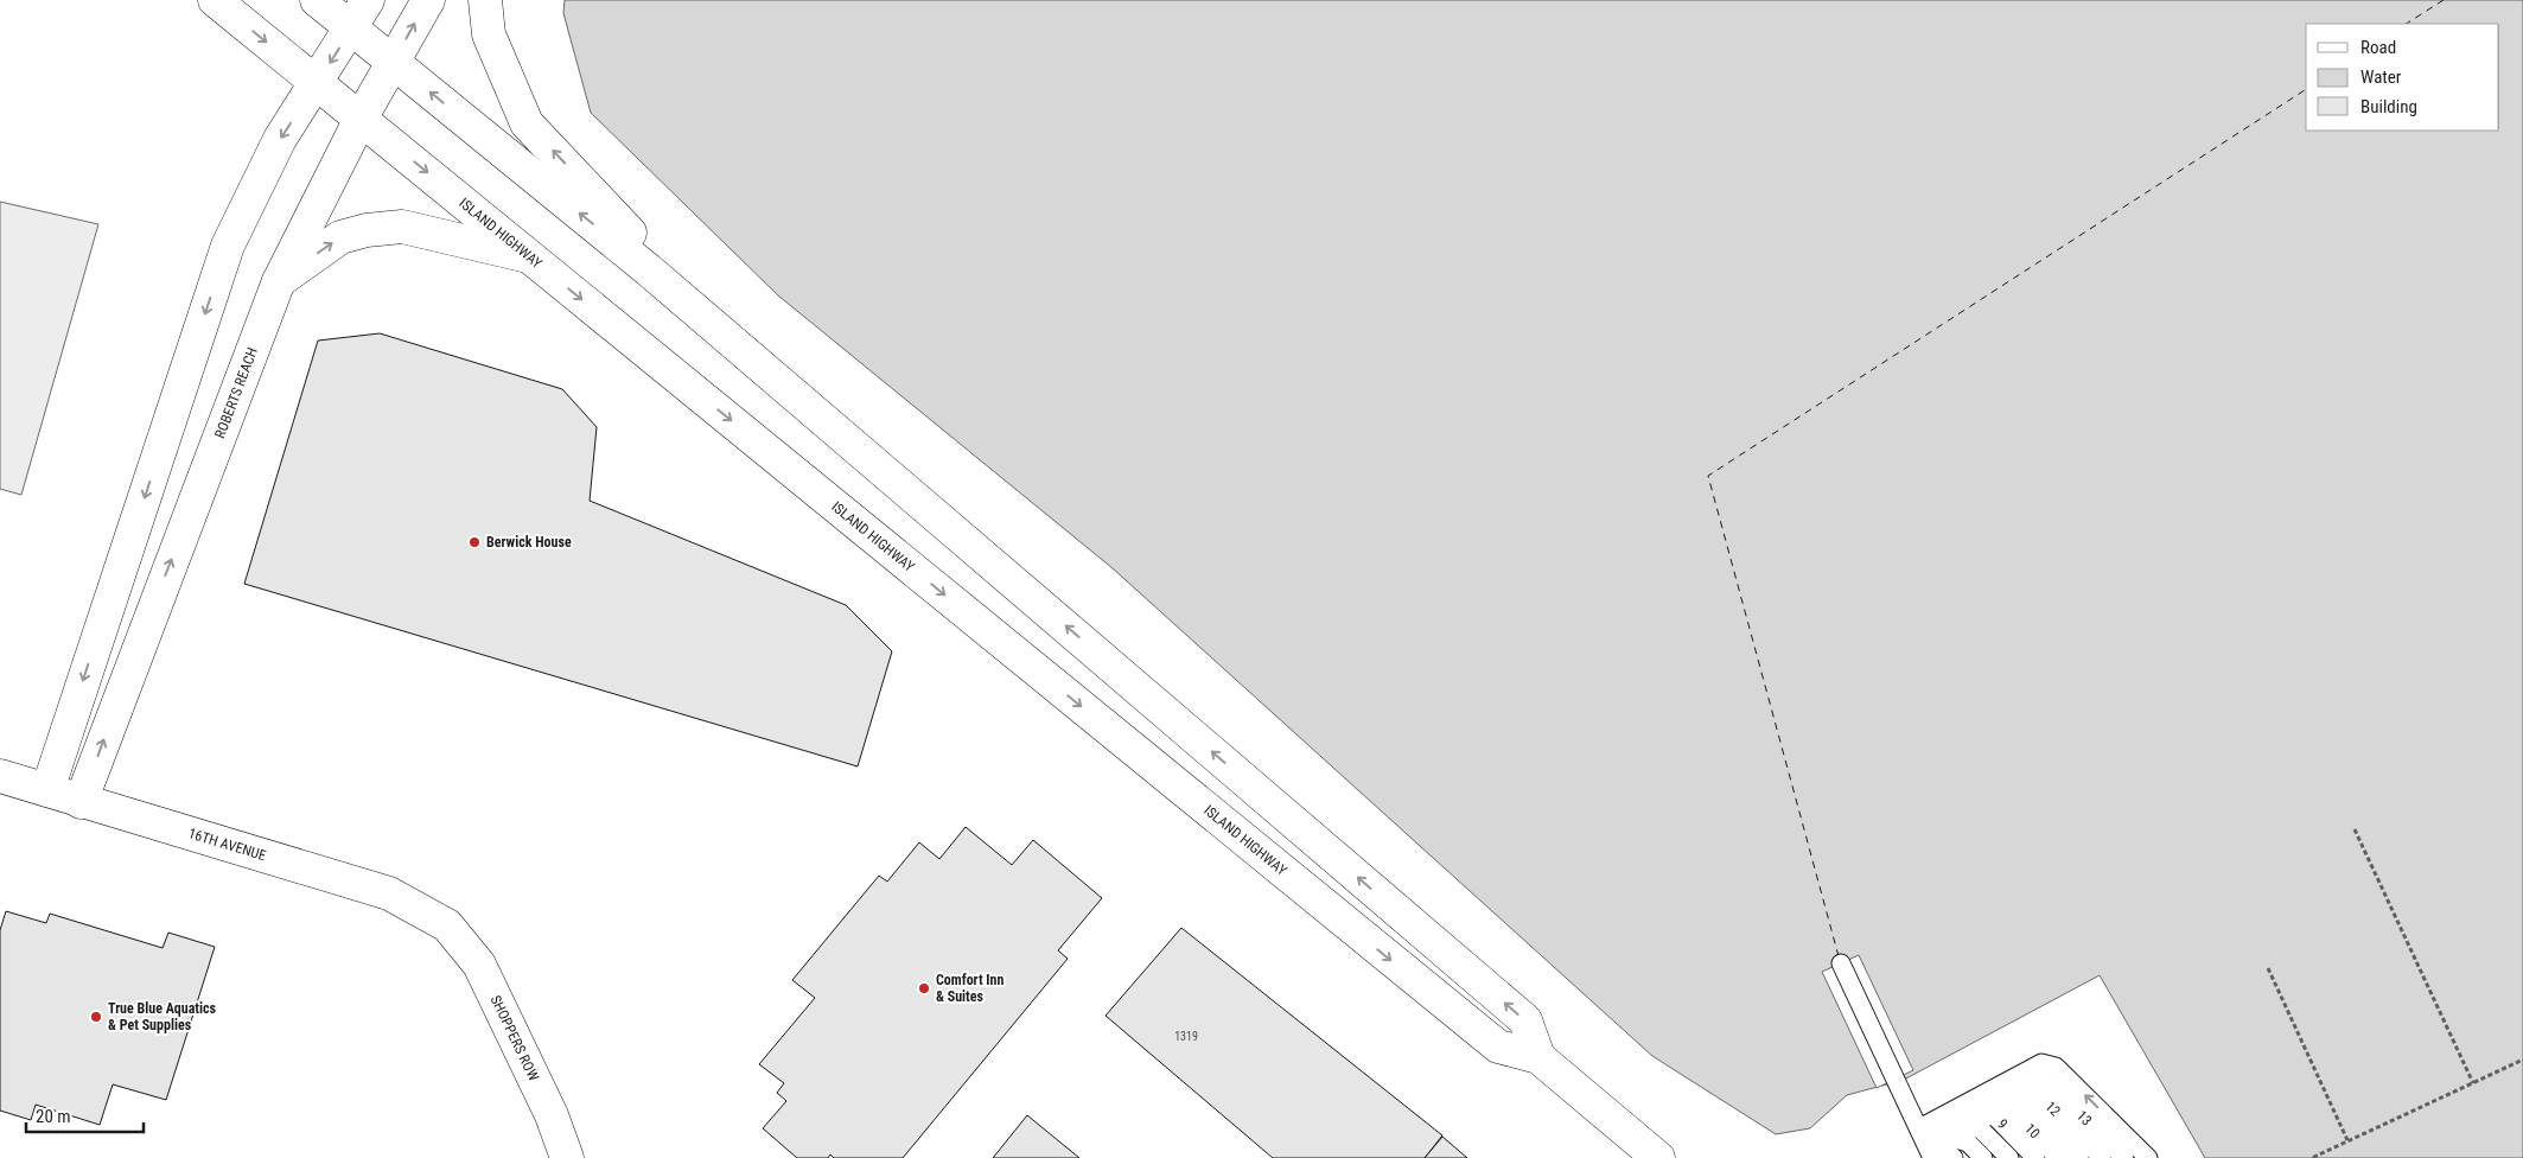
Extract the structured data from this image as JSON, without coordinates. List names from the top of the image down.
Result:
{
  "streets": {
    "main road": [
      "ISLAND HIGHWAY",
      "ROBERTS REACH",
      "16TH AVENUE",
      "SHOPPERS ROW"
    ],
    "lane": [
      "12",
      "13",
      "9",
      "10"
    ]
  },
  "crossings": [
    ["ISLAND HIGHWAY", "ROBERTS REACH"],
    ["ROBERTS REACH", "16TH AVENUE"],
    ["16TH AVENUE", "SHOPPERS ROW"],
    ["12", "13"],
    ["12", "9"],
    ["12", "10"],
    ["13", "9"],
    ["13", "10"],
    ["9", "10"]
  ],
  "places": ["Berwick House", "Comfort Inn & Suites", "True Blue Aquatics & Pet Supplies"],
  "house_numbers": ["1319"],
  "legend": ["Road", "Water", "Building"],
  "scale_bar": "20 m"
}
